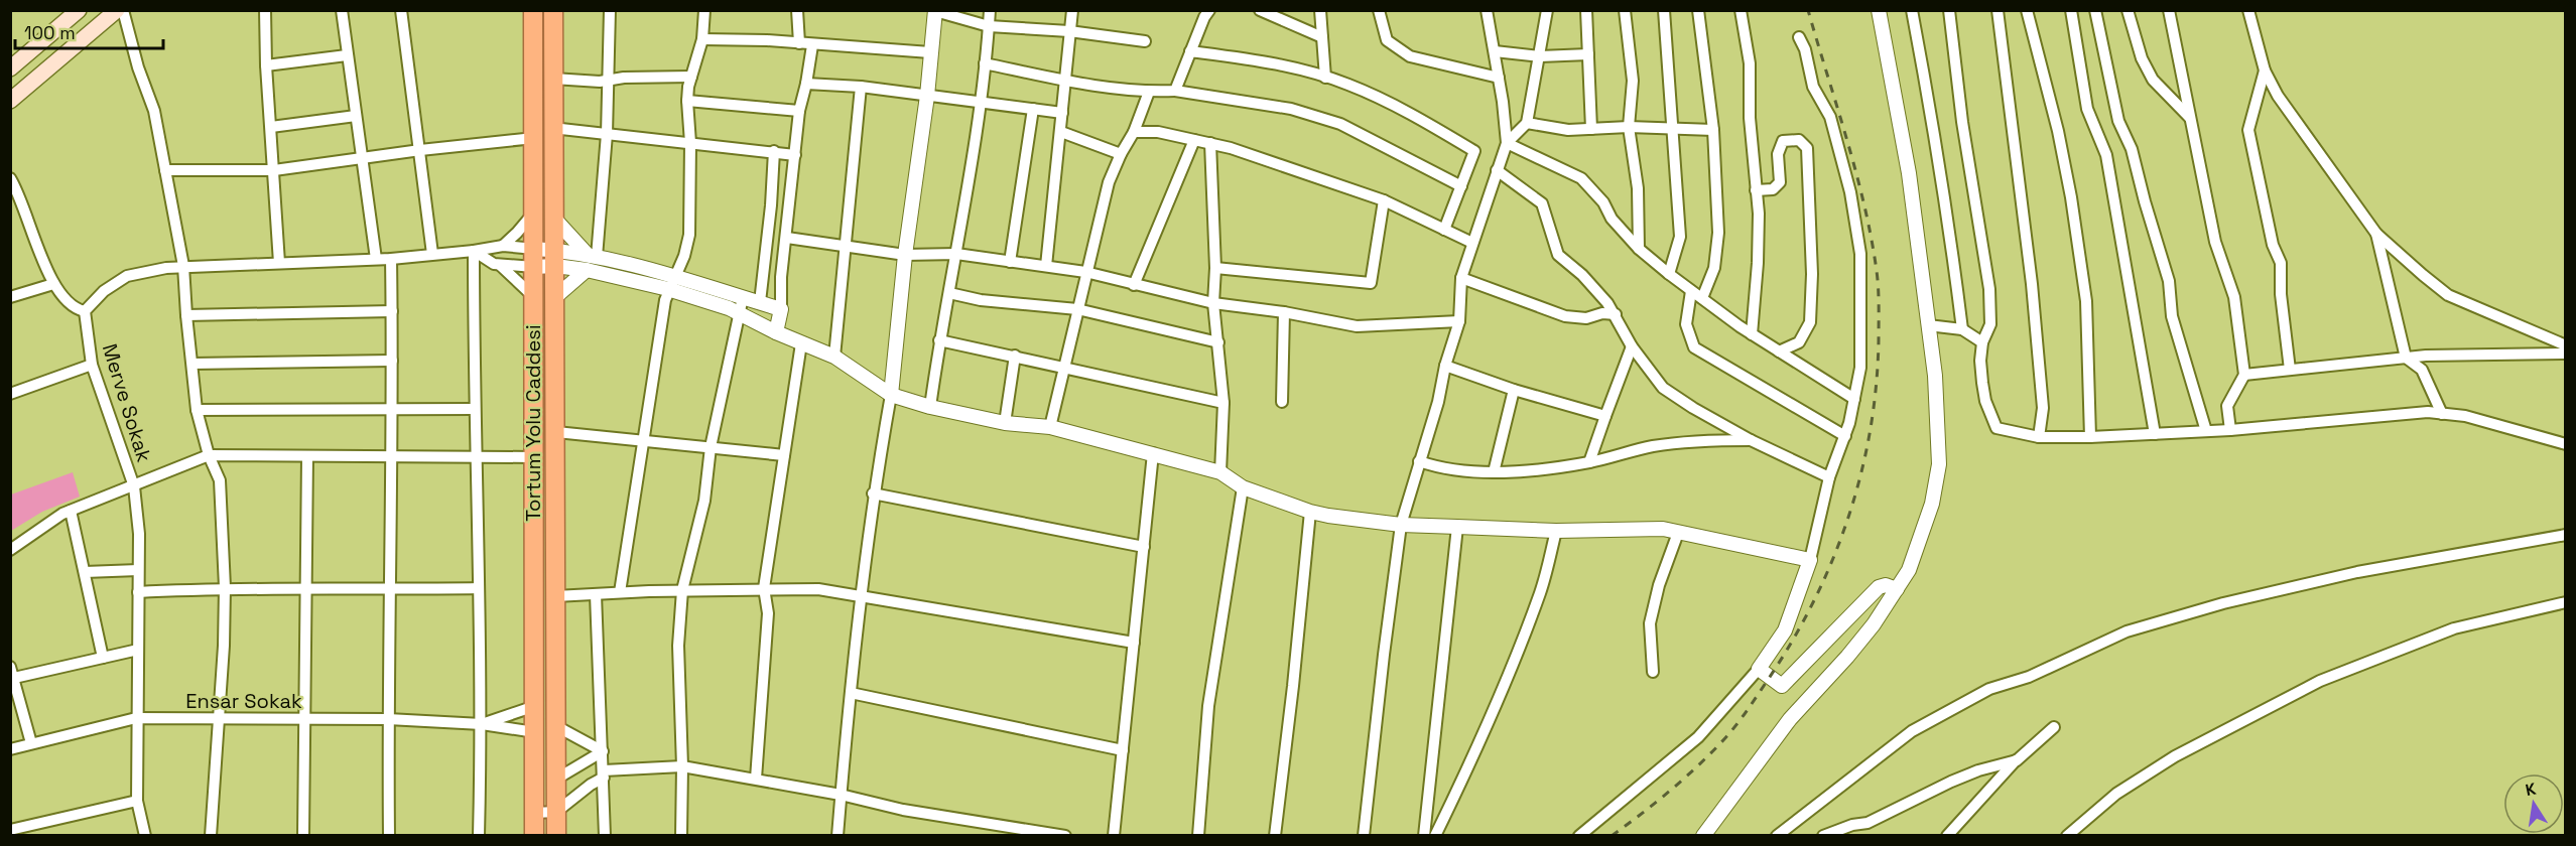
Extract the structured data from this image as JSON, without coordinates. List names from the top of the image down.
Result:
{
  "streets": {
    "highway": ["Tortum Yolu Caddesi"],
    "street": ["Merve Sokak", "Ensar Sokak"]
  },
  "crossings": [
    ["Merve Sokak", "Ensar Sokak"],
    ["Tortum Yolu Caddesi", "Ensar Sokak"]
  ],
  "scale_bar": "100 m",
  "north": "top"
}
